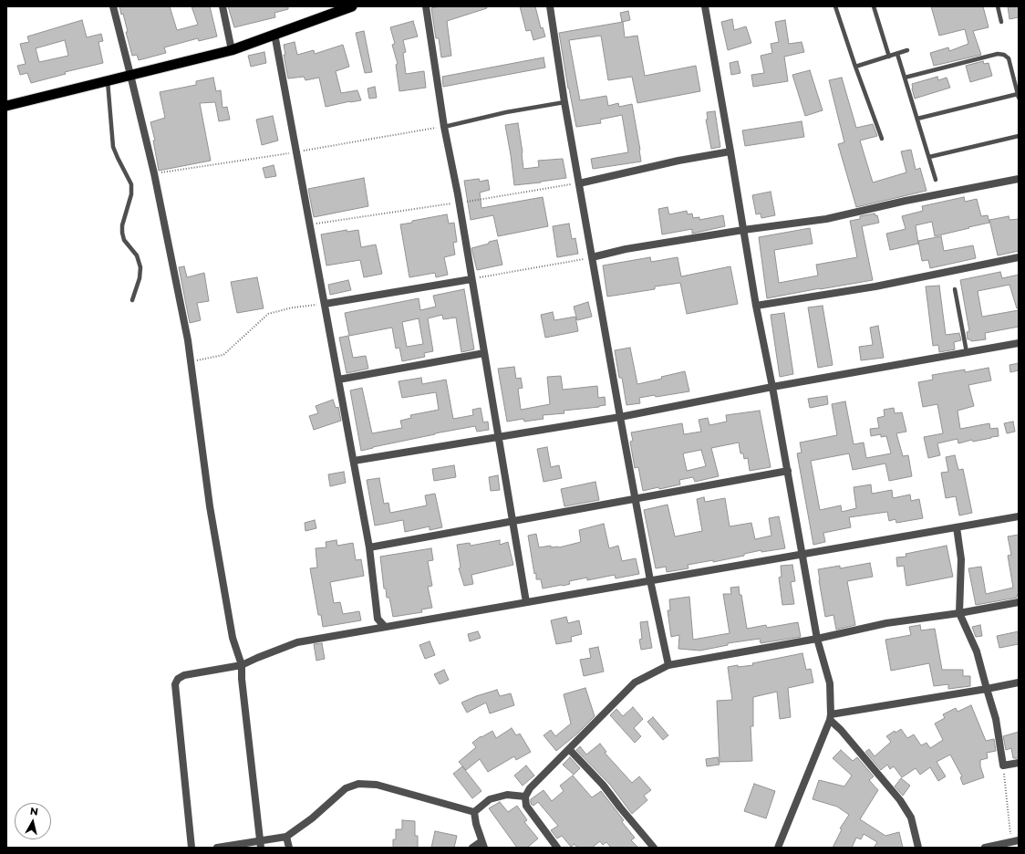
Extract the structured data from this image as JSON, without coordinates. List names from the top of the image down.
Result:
{
  "north": "top"
}
